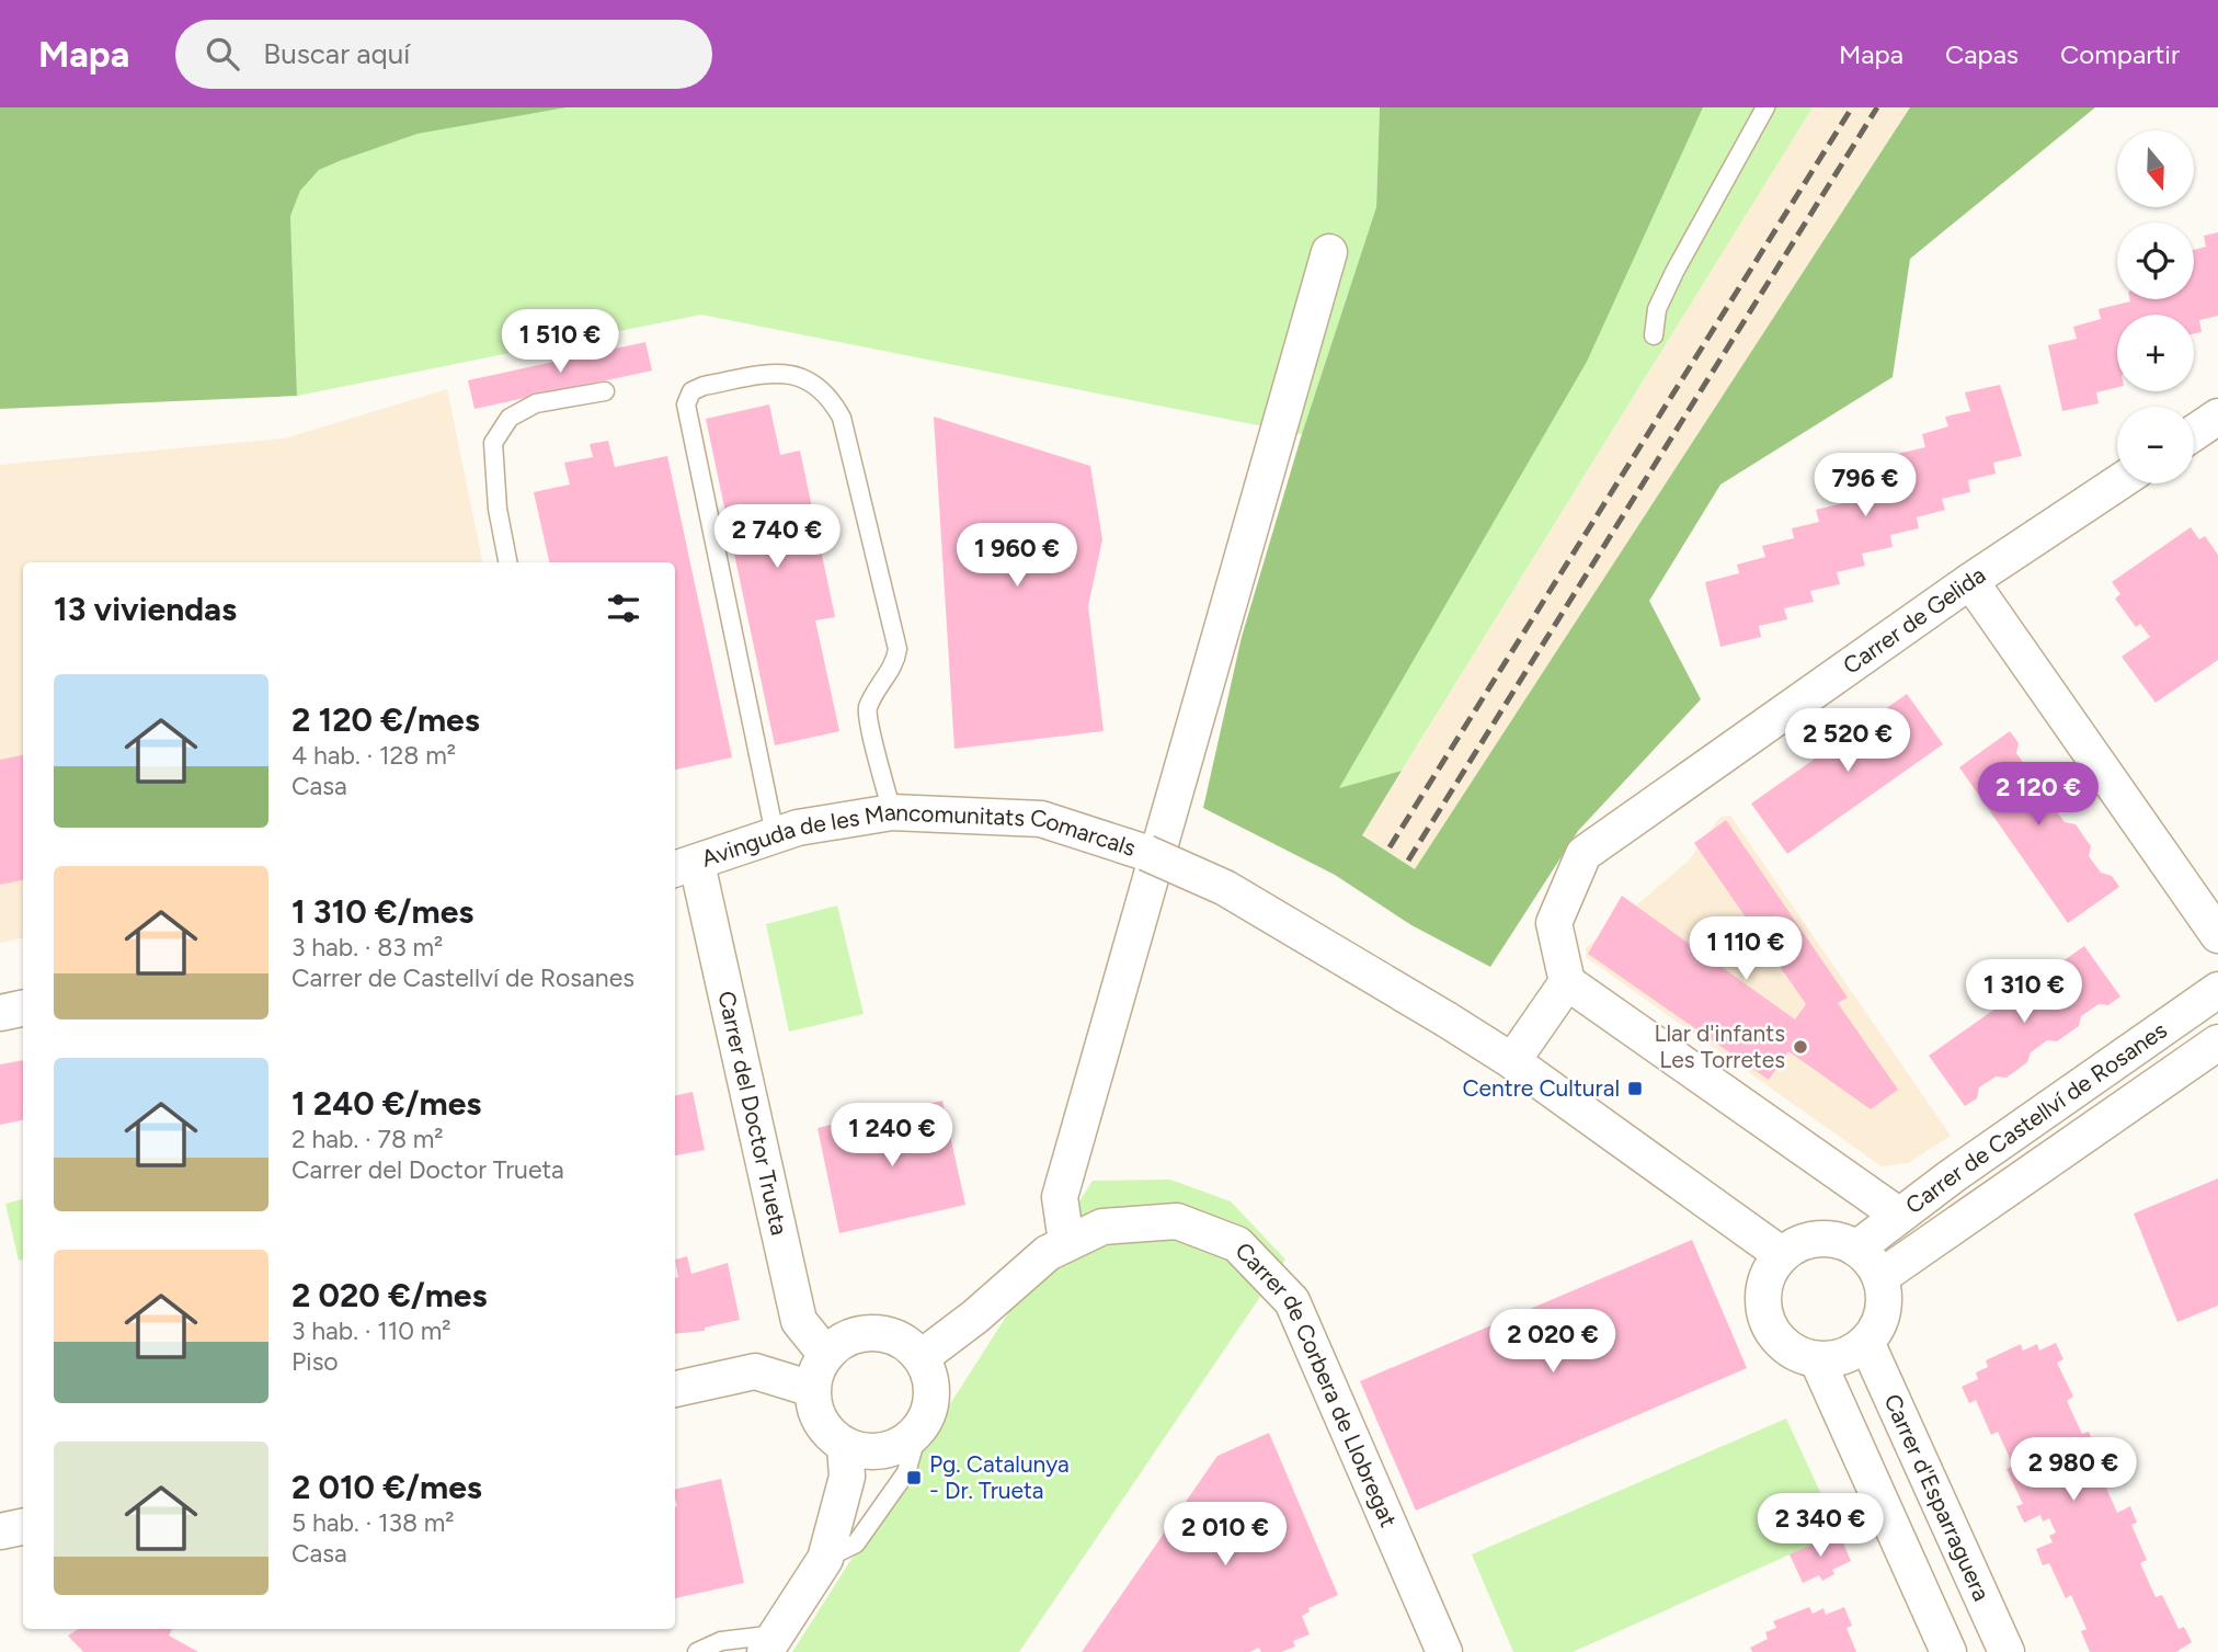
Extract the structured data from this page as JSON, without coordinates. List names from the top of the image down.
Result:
{
  "streets": {
    "street": [
      "Carrer de Gelida",
      "Avinguda de les Mancomunitats Comarcals",
      "Carrer del Doctor Trueta",
      "Carrer de Castellví de Rosanes",
      "Carrer de Corbera de Llobregat",
      "Carrer d'Esparraguera"
    ]
  },
  "crossings": [
    ["Avinguda de les Mancomunitats Comarcals", "Carrer del Doctor Trueta"],
    ["Carrer del Doctor Trueta", "Carrer de Corbera de Llobregat"],
    ["Carrer de Castellví de Rosanes", "Carrer d'Esparraguera"]
  ],
  "places": {
    "other": ["Llar d'infants Les Torretes"],
    "transit": ["Centre Cultural", "Pg. Catalunya - Dr. Trueta"]
  },
  "north": "bottom",
  "page": {
    "header": "Mapa",
    "search": "Buscar aquí",
    "nav": ["Mapa", "Capas", "Compartir"],
    "map_buttons": ["+", "−"],
    "price": [
      "1 510 €",
      "796 €",
      "2 740 €",
      "1 960 €",
      "2 520 €",
      "2 120 €",
      "1 110 €",
      "1 310 €",
      "1 240 €",
      "2 020 €",
      "2 980 €",
      "2 340 €",
      "2 010 €"
    ],
    "heading": "13 viviendas",
    "list": [
      {
        "name": "2 120 €/mes",
        "note": "4 hab. · 128 m² · Casa"
      },
      {
        "name": "1 310 €/mes",
        "note": "3 hab. · 83 m² · Carrer de Castellví de Rosanes"
      },
      {
        "name": "1 240 €/mes",
        "note": "2 hab. · 78 m² · Carrer del Doctor Trueta"
      },
      {
        "name": "2 020 €/mes",
        "note": "3 hab. · 110 m² · Piso"
      },
      {
        "name": "2 010 €/mes",
        "note": "5 hab. · 138 m² · Casa"
      }
    ]
  }
}
